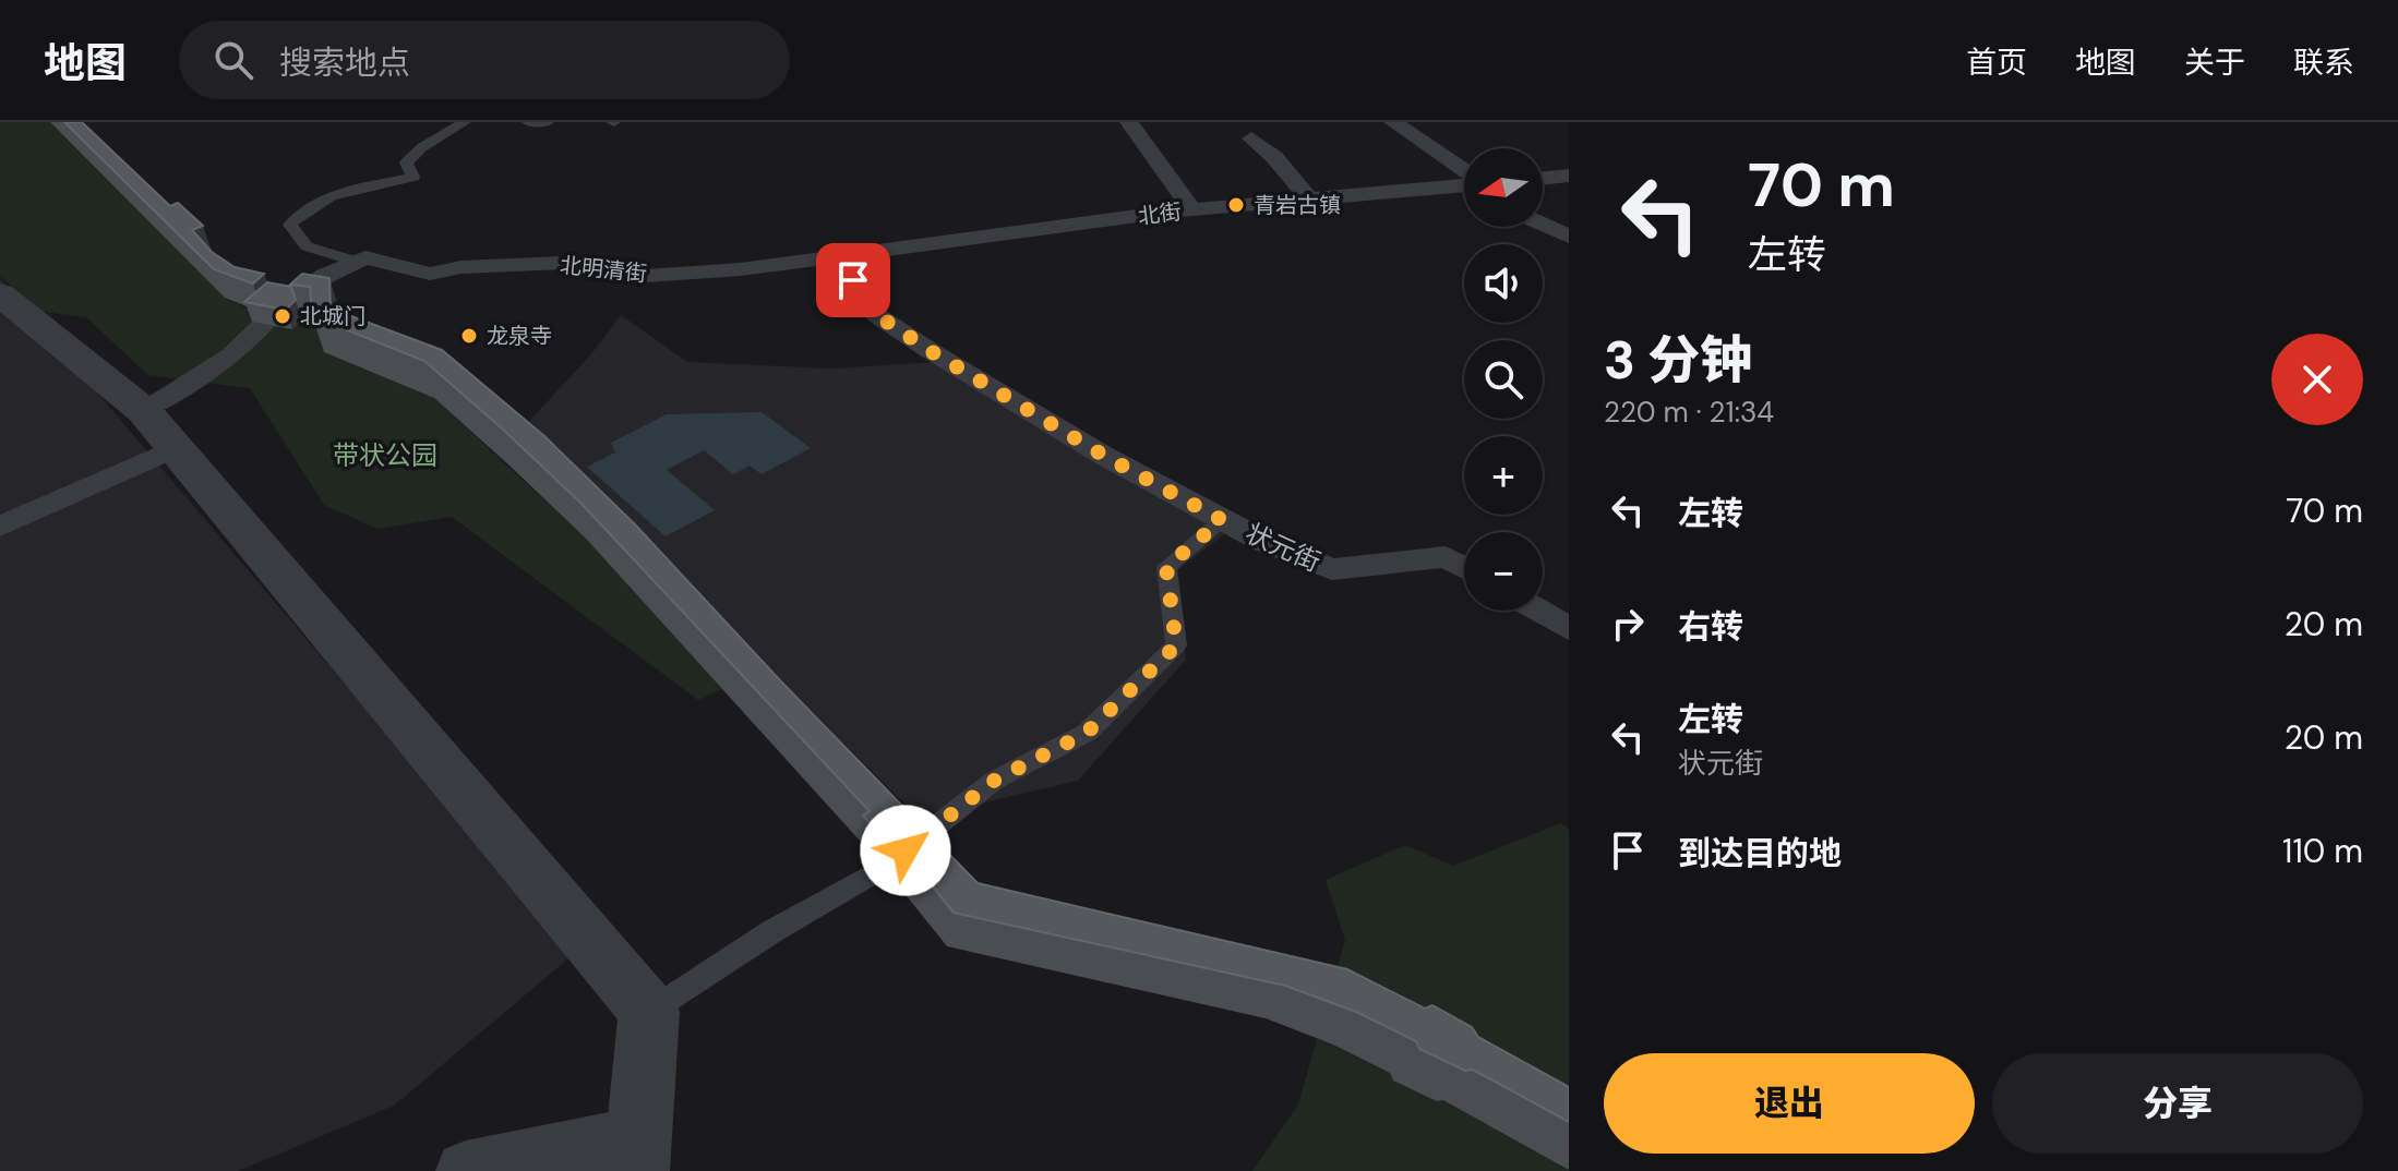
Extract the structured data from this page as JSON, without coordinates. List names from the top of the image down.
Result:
{
  "streets": {
    "street": ["北街", "北明清街", "状元街"]
  },
  "crossings": [
    ["北街", "北明清街"],
    ["北街", "状元街"],
    ["北明清街", "状元街"]
  ],
  "parks": ["带状公园"],
  "places": ["青岩古镇", "北城门", "龙泉寺"],
  "north": "left",
  "page": {
    "header": "地图",
    "search": "搜索地点",
    "nav": [
      "首页",
      "地图",
      "关于",
      "联系"
    ],
    "turn": ["70 m", "左转"],
    "map_buttons": ["+", "−"],
    "heading": ["3 分钟", "220 m · 21:34"],
    "list": [
      {
        "name": "左转",
        "value": "70 m"
      },
      {
        "name": "右转",
        "value": "20 m"
      },
      {
        "name": "左转",
        "note": "状元街",
        "value": "20 m"
      },
      {
        "name": "到达目的地",
        "value": "110 m"
      }
    ],
    "buttons": ["退出", "分享"]
  }
}
